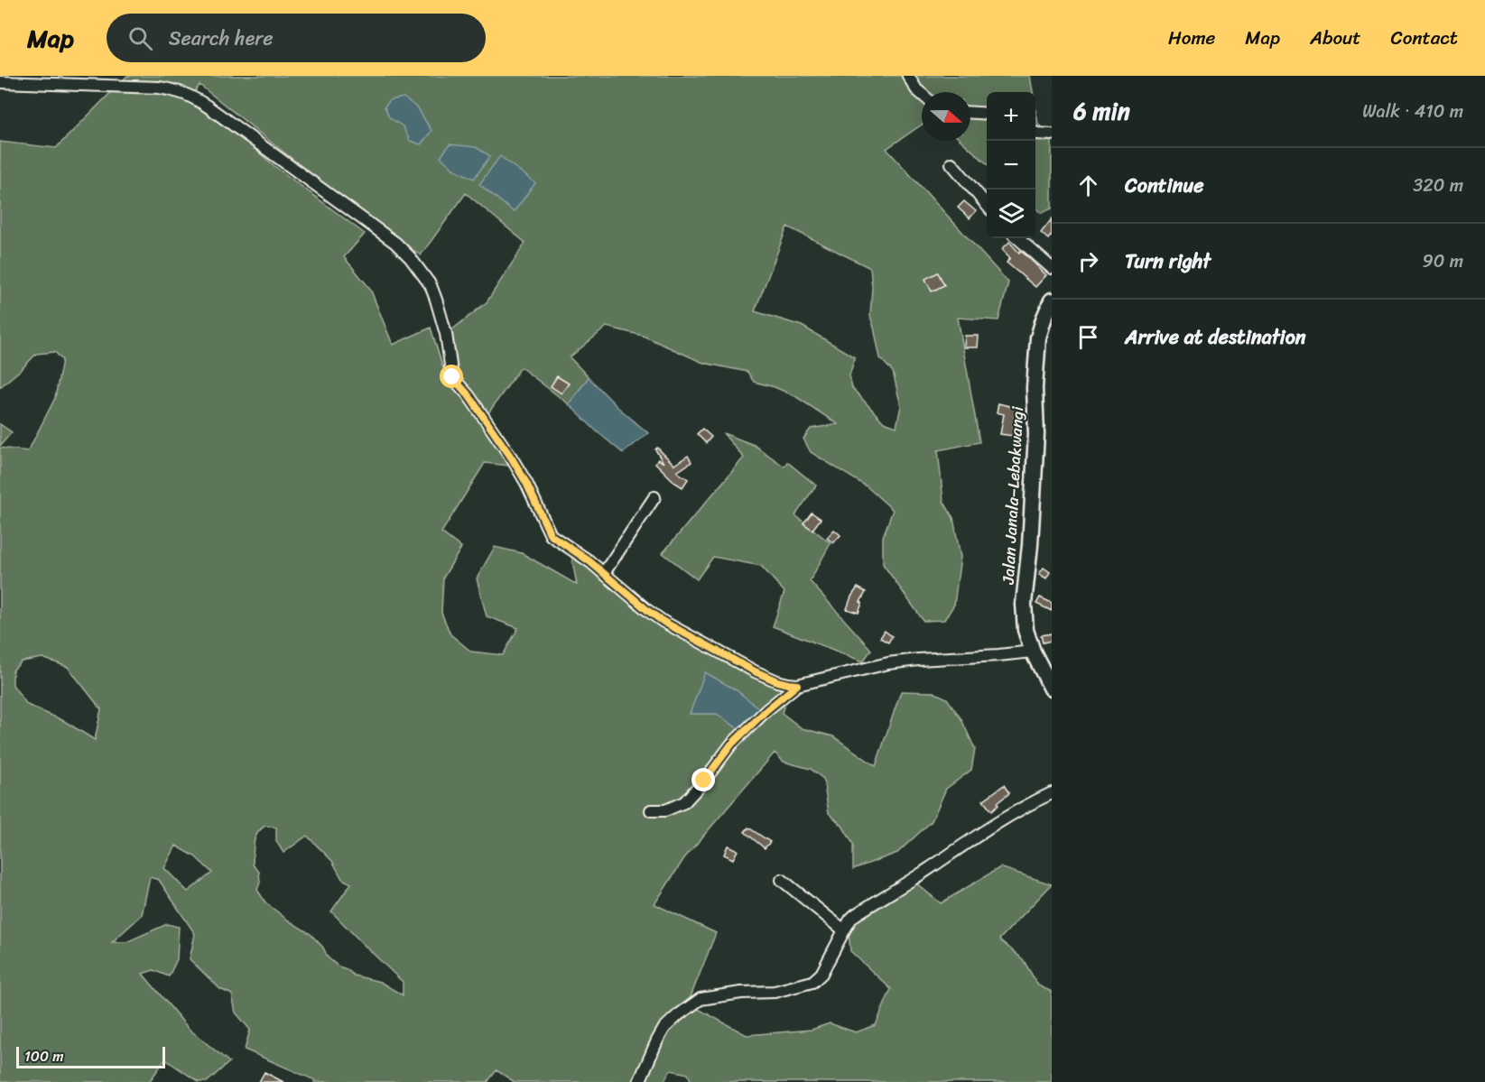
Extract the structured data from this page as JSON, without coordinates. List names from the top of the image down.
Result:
{
  "streets": {
    "main road": ["Jalan Janala–Lebakwangi"]
  },
  "scale_bar": "100 m",
  "north": "right",
  "page": {
    "header": "Map",
    "search": "Search here",
    "nav": [
      "Home",
      "Map",
      "About",
      "Contact"
    ],
    "heading": ["6 min", "Walk · 410 m"],
    "map_buttons": ["+", "−"],
    "list": [
      ["Continue", "320 m"],
      ["Turn right", "90 m"],
      "Arrive at destination"
    ],
    "scale": "100 m"
  }
}
